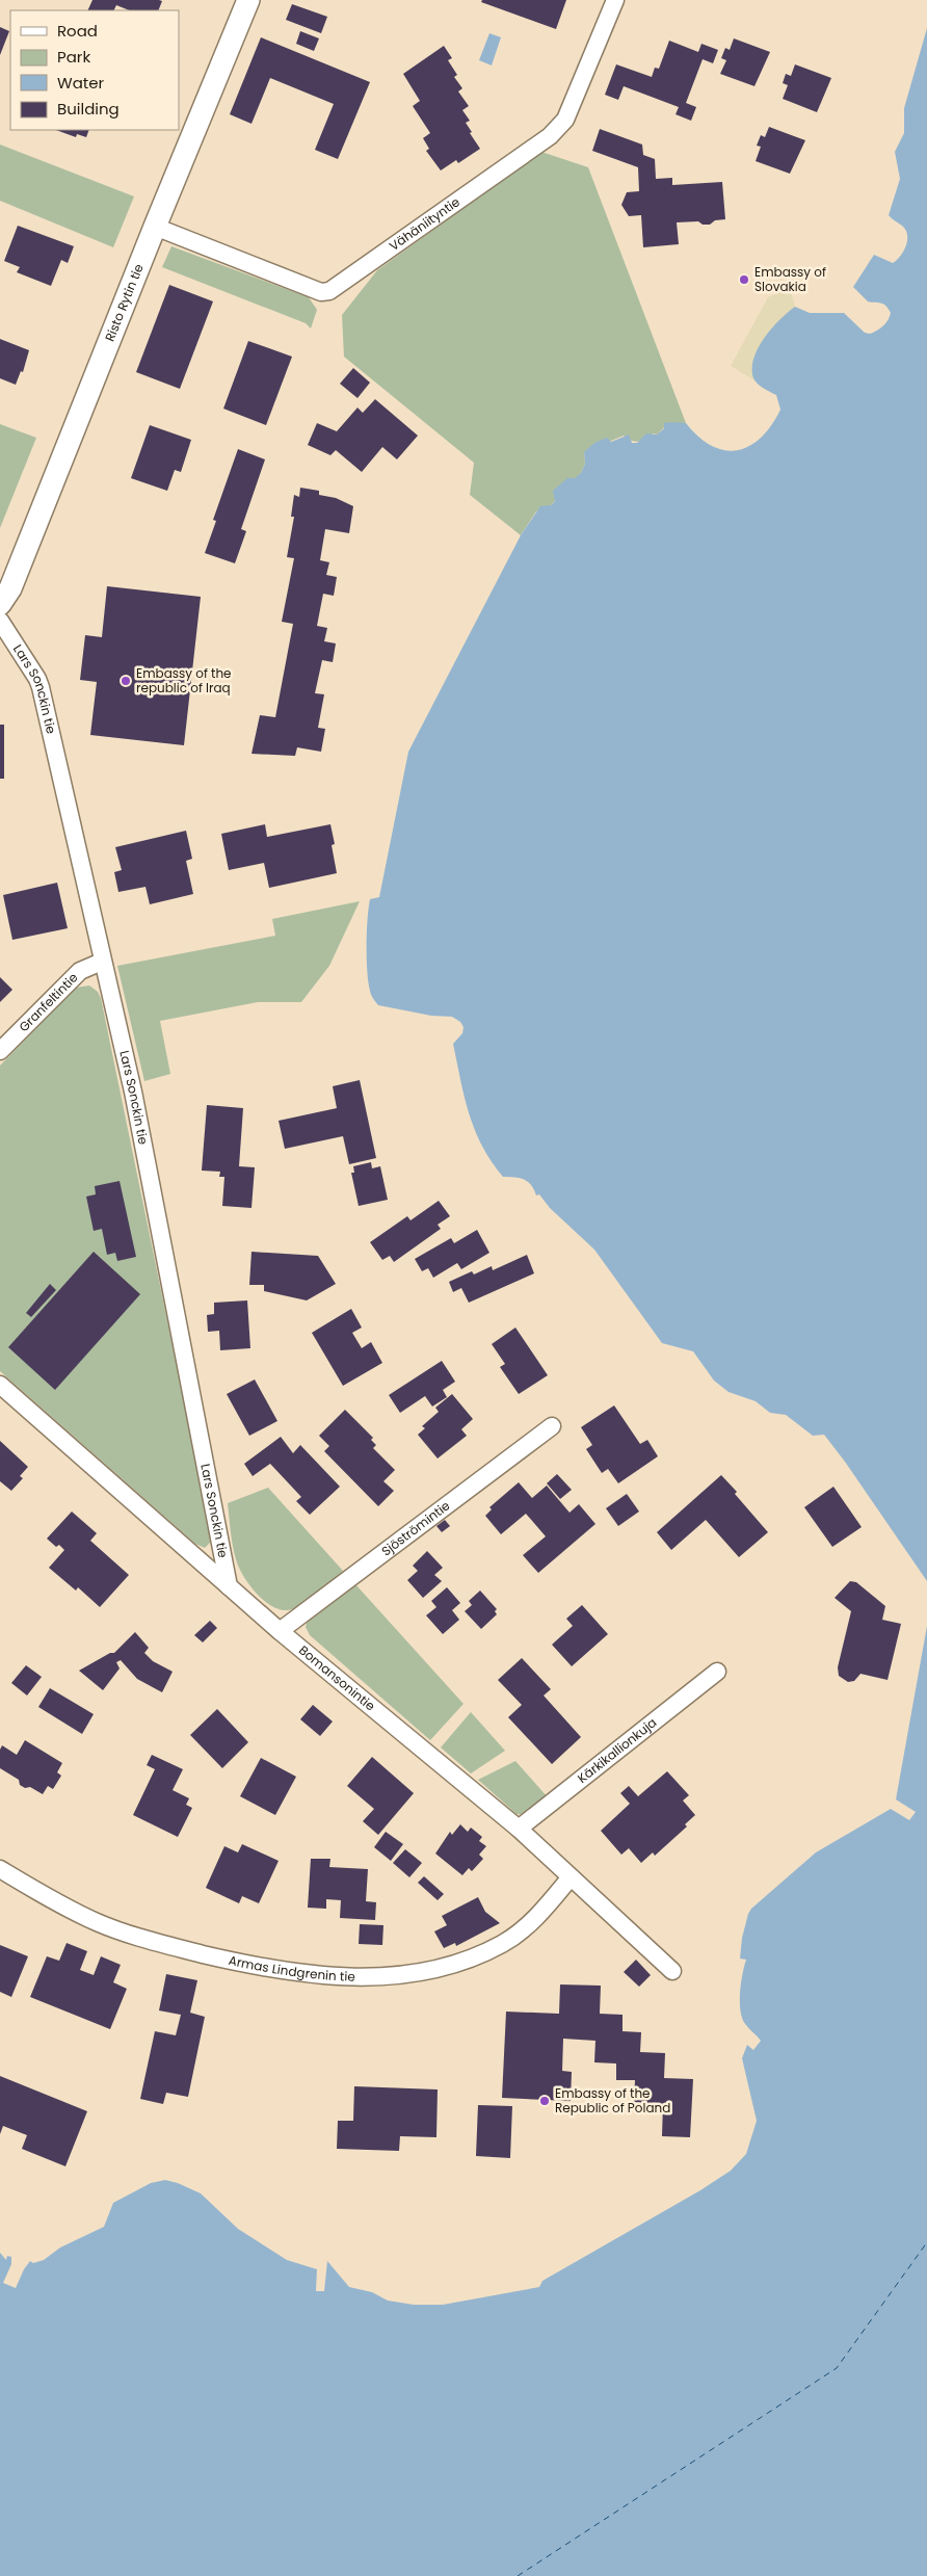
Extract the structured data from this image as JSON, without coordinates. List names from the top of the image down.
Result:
{
  "streets": {
    "street": [
      "Vähäniityntie",
      "Risto Rytin tie",
      "Lars Sonckin tie",
      "Granfeltintie",
      "Sjöströmintie",
      "Bomansonintie",
      "Kärkikallionkuja",
      "Armas Lindgrenin tie"
    ]
  },
  "crossings": [
    ["Vähäniityntie", "Risto Rytin tie"],
    ["Lars Sonckin tie", "Granfeltintie"],
    ["Lars Sonckin tie", "Bomansonintie"],
    ["Sjöströmintie", "Bomansonintie"],
    ["Bomansonintie", "Kärkikallionkuja"],
    ["Bomansonintie", "Armas Lindgrenin tie"]
  ],
  "places": ["Embassy of Slovakia", "Embassy of the republic of Iraq", "Embassy of the Republic of Poland"],
  "legend": [
    "Road",
    "Park",
    "Water",
    "Building"
  ]
}
